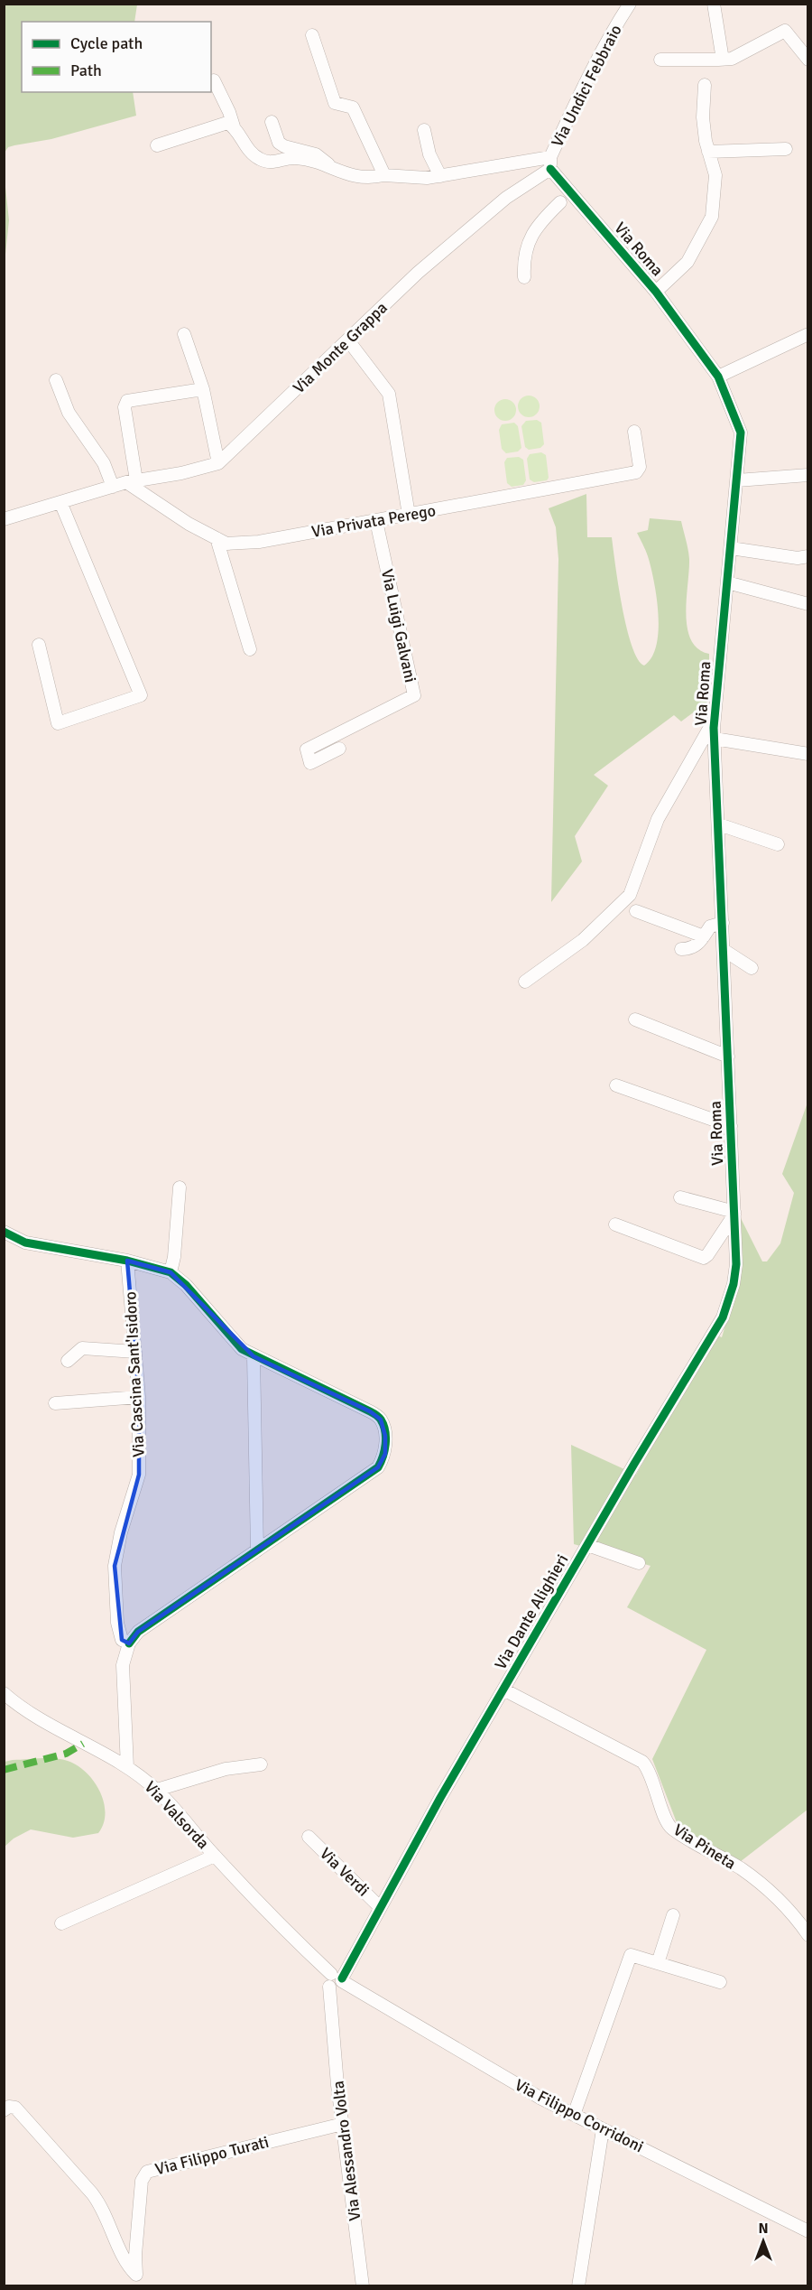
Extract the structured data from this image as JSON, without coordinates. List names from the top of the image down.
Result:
{
  "streets": {
    "street": [
      "Via Undici Febbraio",
      "Via Roma",
      "Via Monte Grappa",
      "Via Privata Perego",
      "Via Luigi Galvani",
      "Via Cascina Sant'Isidoro",
      "Via Dante Alighieri",
      "Via Valsorda",
      "Via Pineta",
      "Via Verdi",
      "Via Filippo Corridoni",
      "Via Alessandro Volta",
      "Via Filippo Turati"
    ]
  },
  "crossings": [
    ["Via Undici Febbraio", "Via Roma"],
    ["Via Undici Febbraio", "Via Monte Grappa"],
    ["Via Roma", "Via Monte Grappa"],
    ["Via Roma", "Via Dante Alighieri"],
    ["Via Monte Grappa", "Via Privata Perego"],
    ["Via Privata Perego", "Via Luigi Galvani"],
    ["Via Dante Alighieri", "Via Valsorda"],
    ["Via Dante Alighieri", "Via Pineta"],
    ["Via Dante Alighieri", "Via Verdi"],
    ["Via Dante Alighieri", "Via Filippo Corridoni"],
    ["Via Dante Alighieri", "Via Alessandro Volta"],
    ["Via Valsorda", "Via Filippo Corridoni"],
    ["Via Valsorda", "Via Alessandro Volta"],
    ["Via Filippo Corridoni", "Via Alessandro Volta"],
    ["Via Alessandro Volta", "Via Filippo Turati"]
  ],
  "legend": ["Cycle path", "Path"],
  "north": "top"
}
